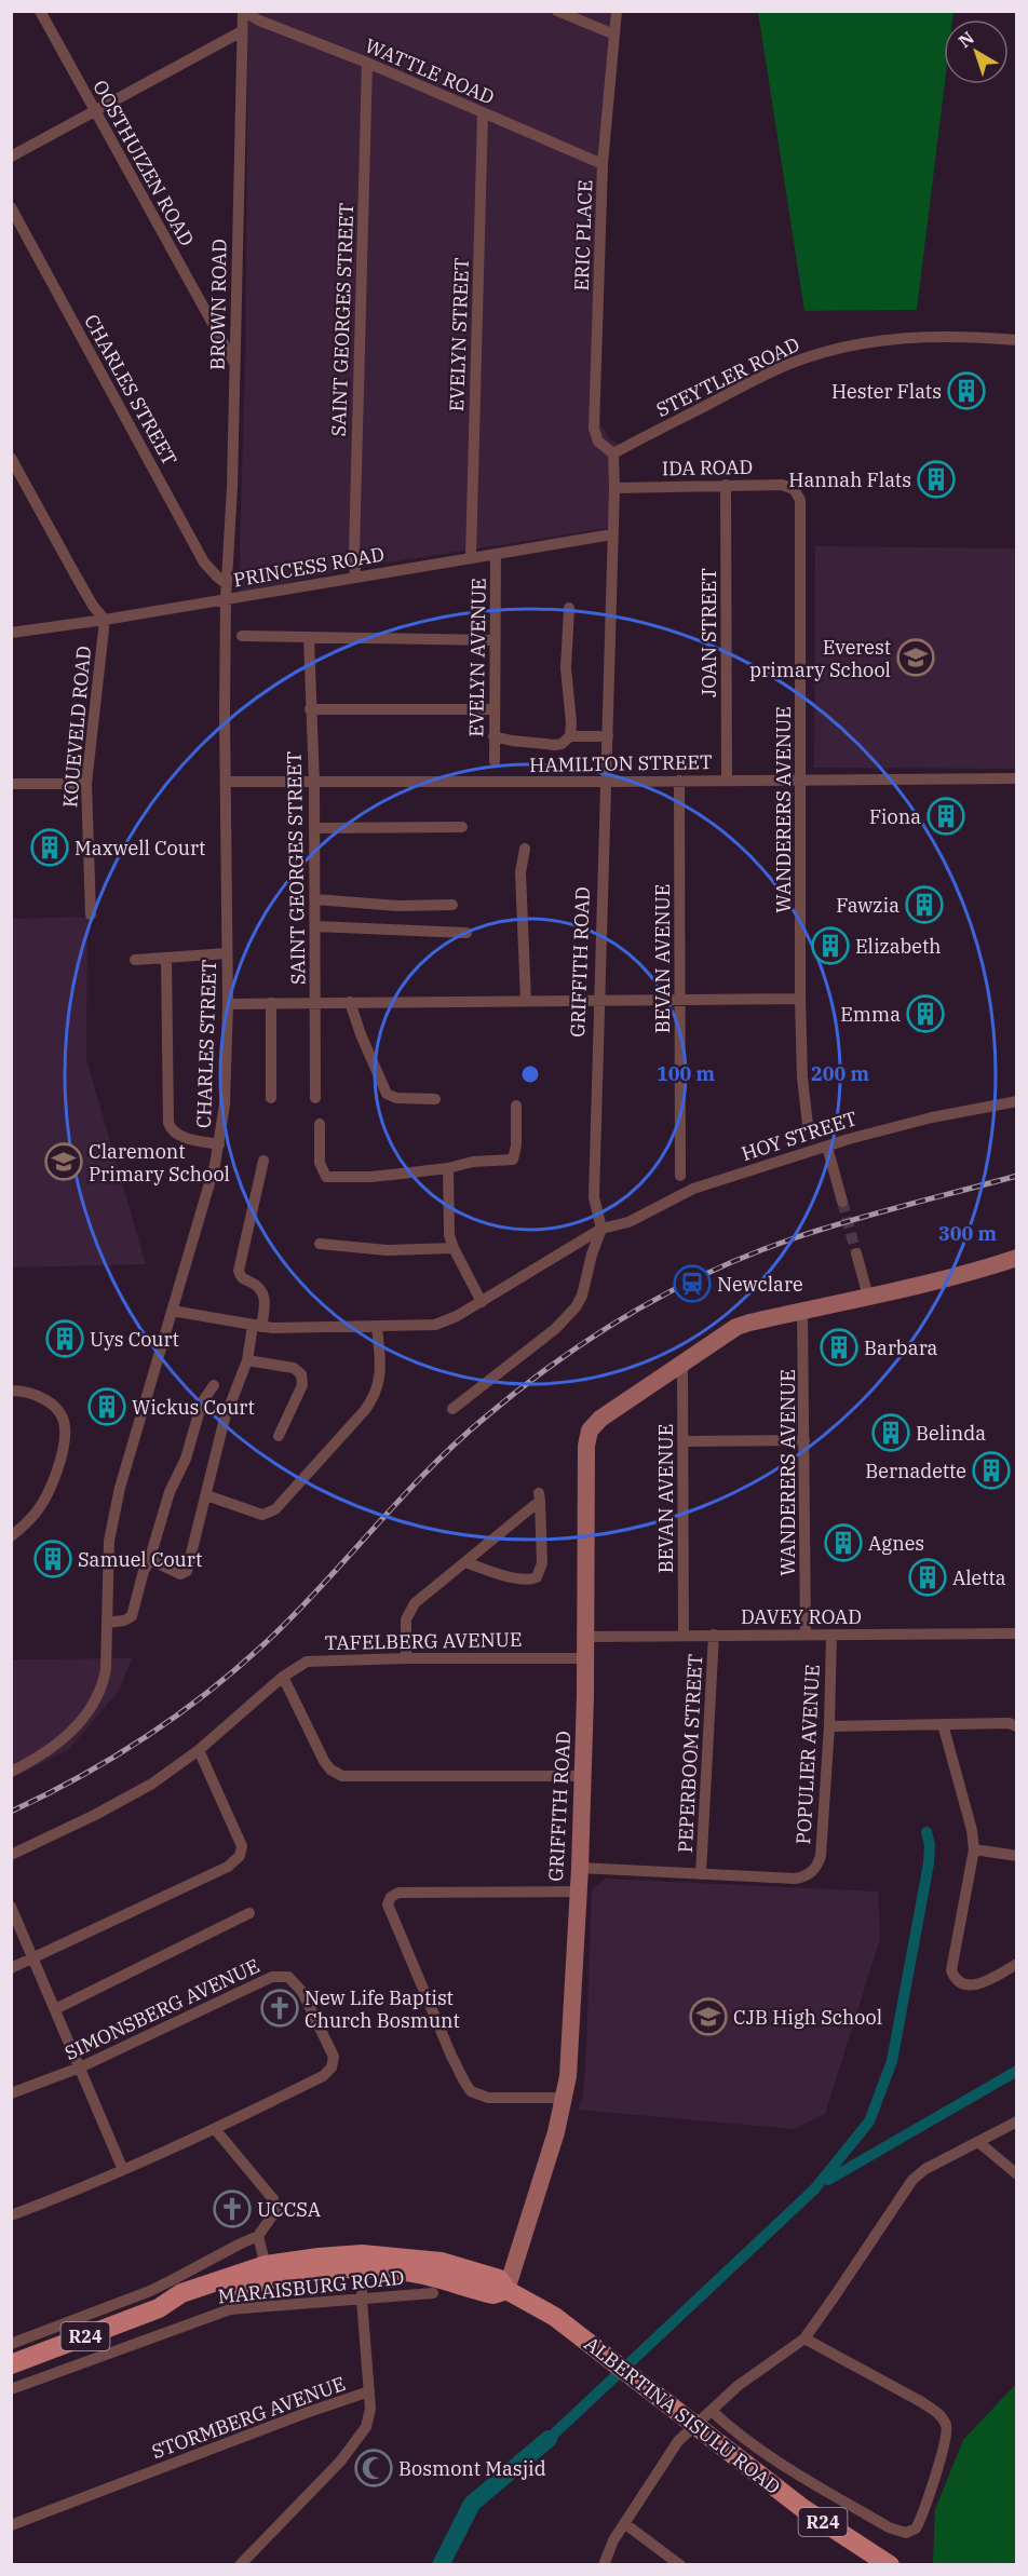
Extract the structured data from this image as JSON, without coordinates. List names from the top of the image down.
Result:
{
  "streets": {
    "main road": ["R24", "ALBERTINA SISULU ROAD"],
    "street": [
      "WATTLE ROAD",
      "OOSTHUIZEN ROAD",
      "ERIC PLACE",
      "BROWN ROAD",
      "SAINT GEORGES STREET",
      "EVELYN STREET",
      "STEYTLER ROAD",
      "CHARLES STREET",
      "IDA ROAD",
      "PRINCESS ROAD",
      "JOAN STREET",
      "EVELYN AVENUE",
      "KOUEVELD ROAD",
      "HAMILTON STREET",
      "WANDERERS AVENUE",
      "BEVAN AVENUE",
      "GRIFFITH ROAD",
      "HOY STREET",
      "DAVEY ROAD",
      "TAFELBERG AVENUE",
      "PEPERBOOM STREET",
      "POPULIER AVENUE",
      "SIMONSBERG AVENUE",
      "MARAISBURG ROAD",
      "STORMBERG AVENUE"
    ]
  },
  "crossings": [
    ["WATTLE ROAD", "ERIC PLACE"],
    ["WATTLE ROAD", "BROWN ROAD"],
    ["WATTLE ROAD", "SAINT GEORGES STREET"],
    ["WATTLE ROAD", "EVELYN STREET"],
    ["OOSTHUIZEN ROAD", "BROWN ROAD"],
    ["ERIC PLACE", "STEYTLER ROAD"],
    ["ERIC PLACE", "GRIFFITH ROAD"],
    ["BROWN ROAD", "CHARLES STREET"],
    ["BROWN ROAD", "PRINCESS ROAD"],
    ["SAINT GEORGES STREET", "PRINCESS ROAD"],
    ["SAINT GEORGES STREET", "HAMILTON STREET"],
    ["EVELYN STREET", "PRINCESS ROAD"],
    ["STEYTLER ROAD", "GRIFFITH ROAD"],
    ["CHARLES STREET", "PRINCESS ROAD"],
    ["CHARLES STREET", "HAMILTON STREET"],
    ["CHARLES STREET", "HOY STREET"],
    ["IDA ROAD", "JOAN STREET"],
    ["IDA ROAD", "WANDERERS AVENUE"],
    ["IDA ROAD", "GRIFFITH ROAD"],
    ["PRINCESS ROAD", "EVELYN AVENUE"],
    ["PRINCESS ROAD", "KOUEVELD ROAD"],
    ["PRINCESS ROAD", "GRIFFITH ROAD"],
    ["JOAN STREET", "HAMILTON STREET"],
    ["HAMILTON STREET", "WANDERERS AVENUE"],
    ["HAMILTON STREET", "BEVAN AVENUE"],
    ["HAMILTON STREET", "GRIFFITH ROAD"],
    ["WANDERERS AVENUE", "DAVEY ROAD"],
    ["BEVAN AVENUE", "GRIFFITH ROAD"],
    ["BEVAN AVENUE", "DAVEY ROAD"],
    ["GRIFFITH ROAD", "HOY STREET"],
    ["GRIFFITH ROAD", "DAVEY ROAD"],
    ["GRIFFITH ROAD", "TAFELBERG AVENUE"],
    ["GRIFFITH ROAD", "POPULIER AVENUE"],
    ["GRIFFITH ROAD", "ALBERTINA SISULU ROAD"],
    ["DAVEY ROAD", "PEPERBOOM STREET"],
    ["DAVEY ROAD", "POPULIER AVENUE"],
    ["PEPERBOOM STREET", "POPULIER AVENUE"],
    ["MARAISBURG ROAD", "STORMBERG AVENUE"],
    ["ALBERTINA SISULU ROAD", "STORMBERG AVENUE"]
  ],
  "places": {
    "building": [
      "Hester Flats",
      "Hannah Flats",
      "Fiona",
      "Maxwell Court",
      "Fawzia",
      "Elizabeth",
      "Emma",
      "Uys Court",
      "Barbara",
      "Wickus Court",
      "Belinda",
      "Bernadette",
      "Agnes",
      "Samuel Court",
      "Aletta"
    ],
    "school or university": ["Everest primary School", "Claremont Primary School", "CJB High School"],
    "station": ["Newclare"],
    "church": ["New Life Baptist Church Bosmunt", "UCCSA"],
    "mosque": ["Bosmont Masjid"]
  },
  "north": "top left",
  "rings": ["100 m", "200 m", "300 m"]
}
